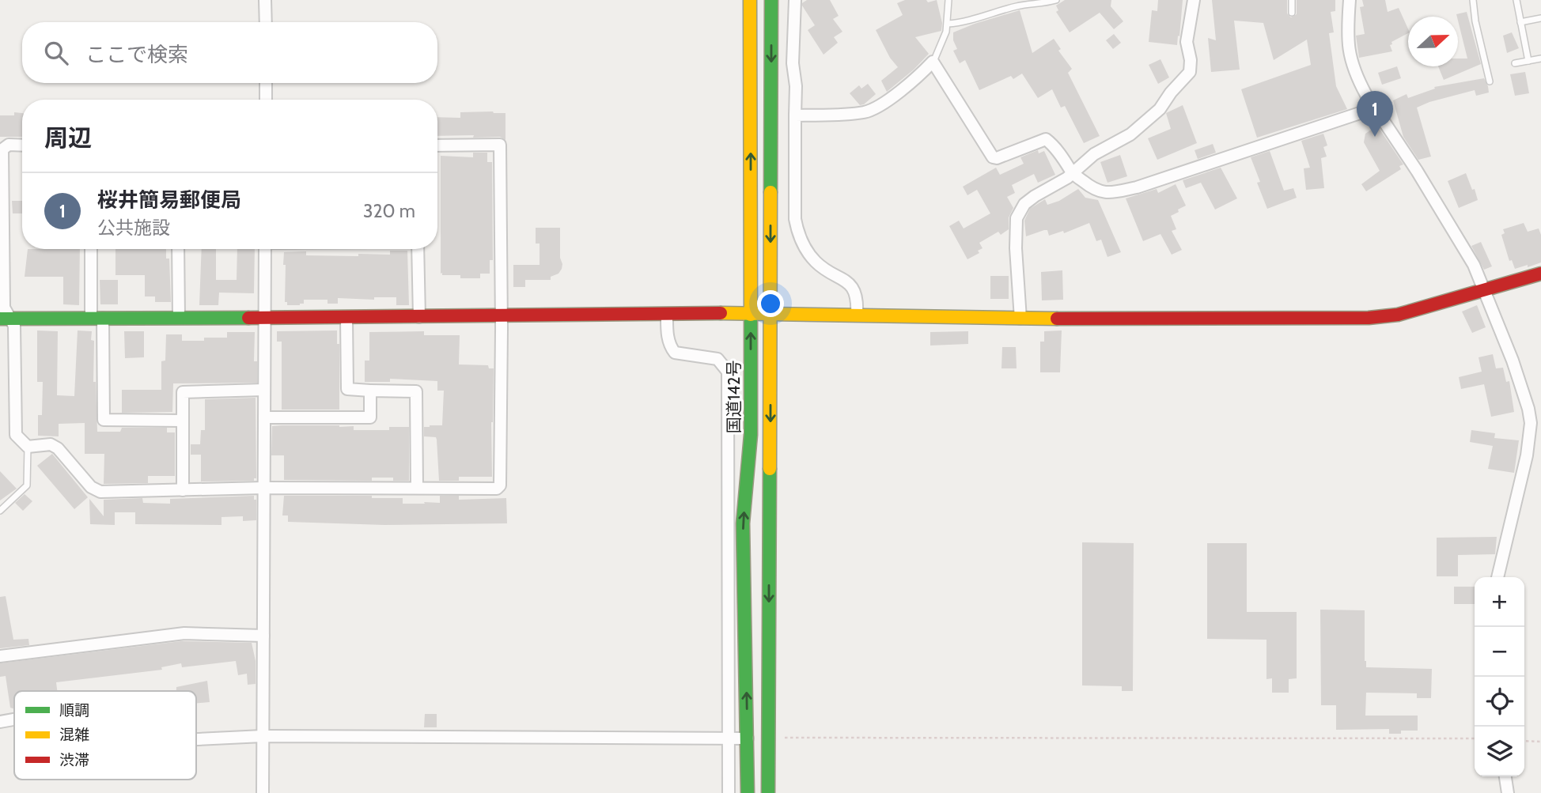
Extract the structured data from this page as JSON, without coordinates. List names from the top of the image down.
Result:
{
  "streets": {
    "main road": ["国道142号"]
  },
  "legend": ["順調", "混雑", "渋滞"],
  "north": "right",
  "page": {
    "search": "ここで検索",
    "pins": "1",
    "heading": "周辺",
    "list": [
      {
        "mark": "1",
        "name": "桜井簡易郵便局",
        "note": "公共施設",
        "value": "320 m"
      }
    ],
    "map_buttons": ["+", "−"]
  }
}
